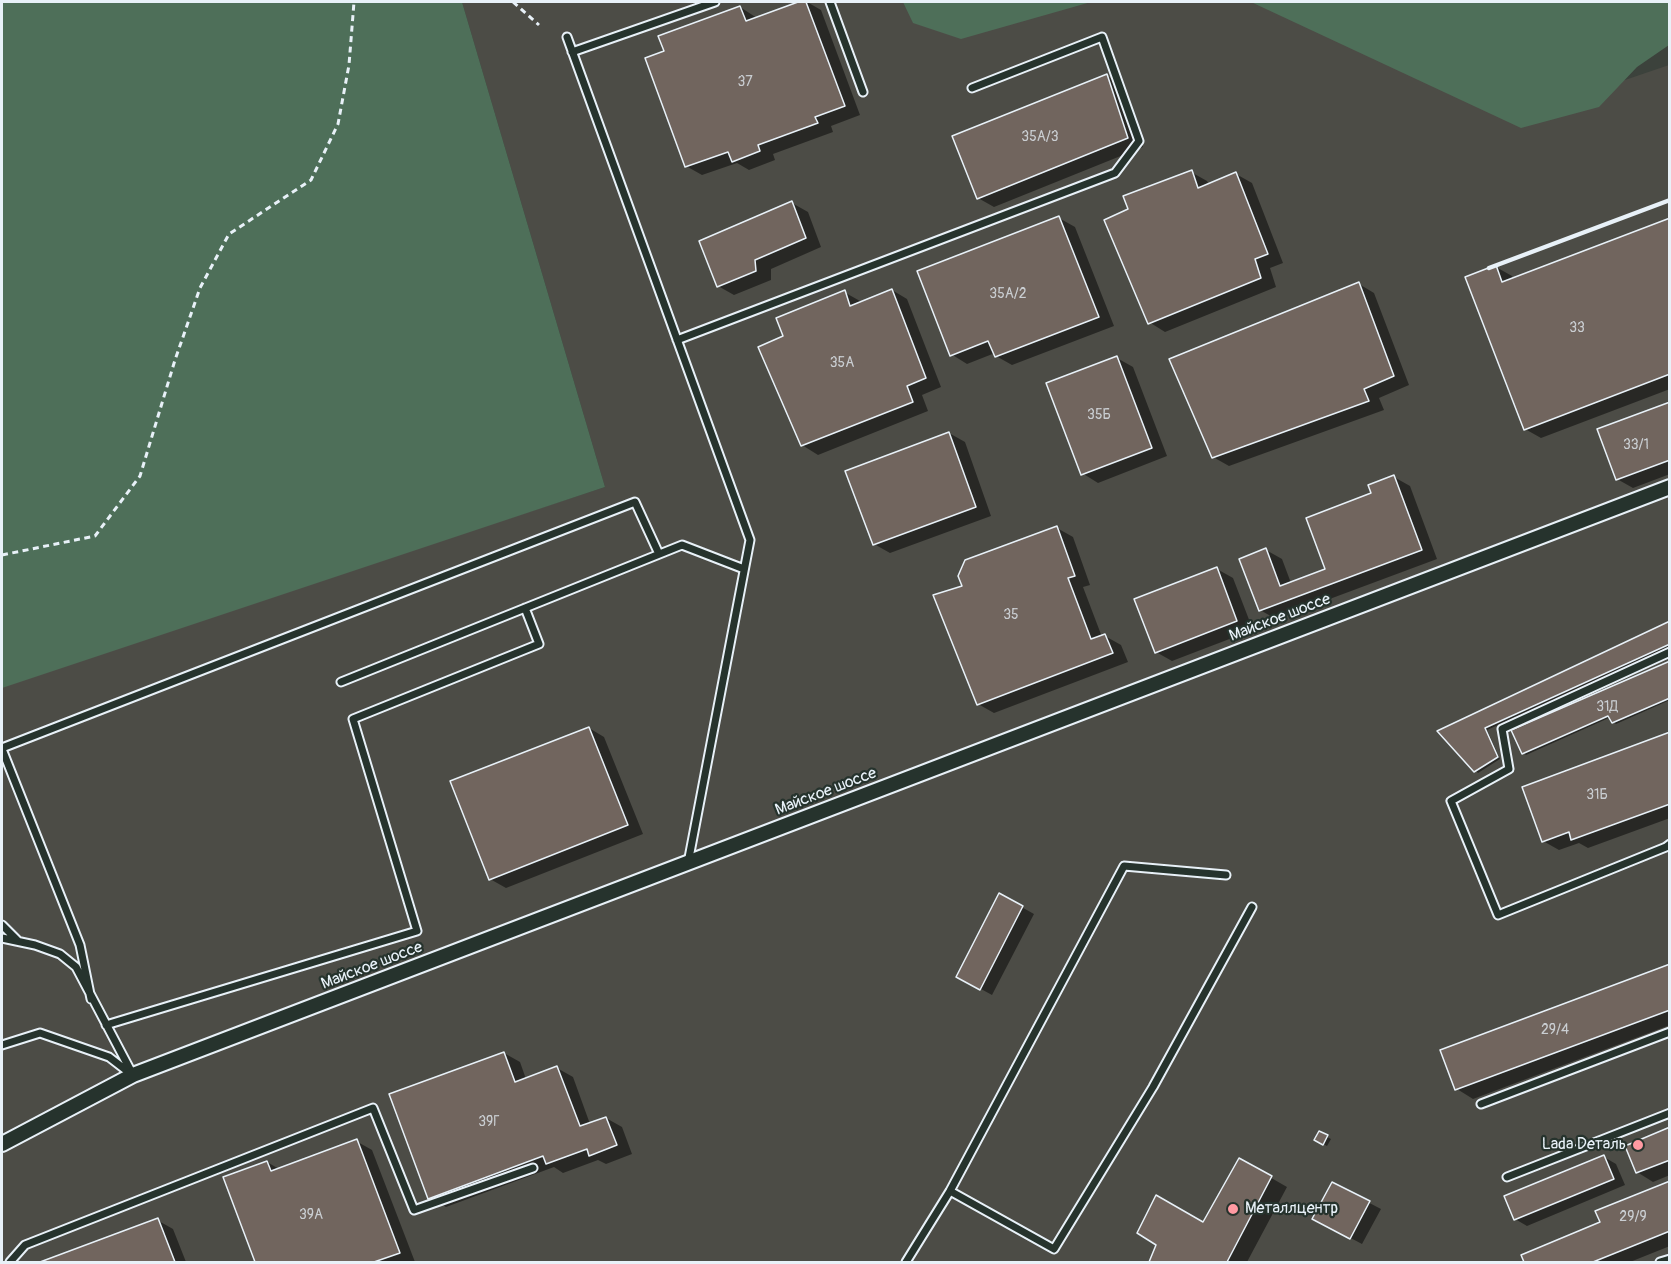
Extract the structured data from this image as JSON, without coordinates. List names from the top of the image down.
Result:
{
  "streets": {
    "street": ["Майское шоссе"]
  },
  "places": ["Lada Dеталь", "Металлцентр"],
  "house_numbers": [
    "37",
    "35А/3",
    "35А/2",
    "33",
    "35А",
    "35Б",
    "33/1",
    "35",
    "31Д",
    "31Б",
    "29/4",
    "39Г",
    "39А",
    "29/9"
  ]
}
